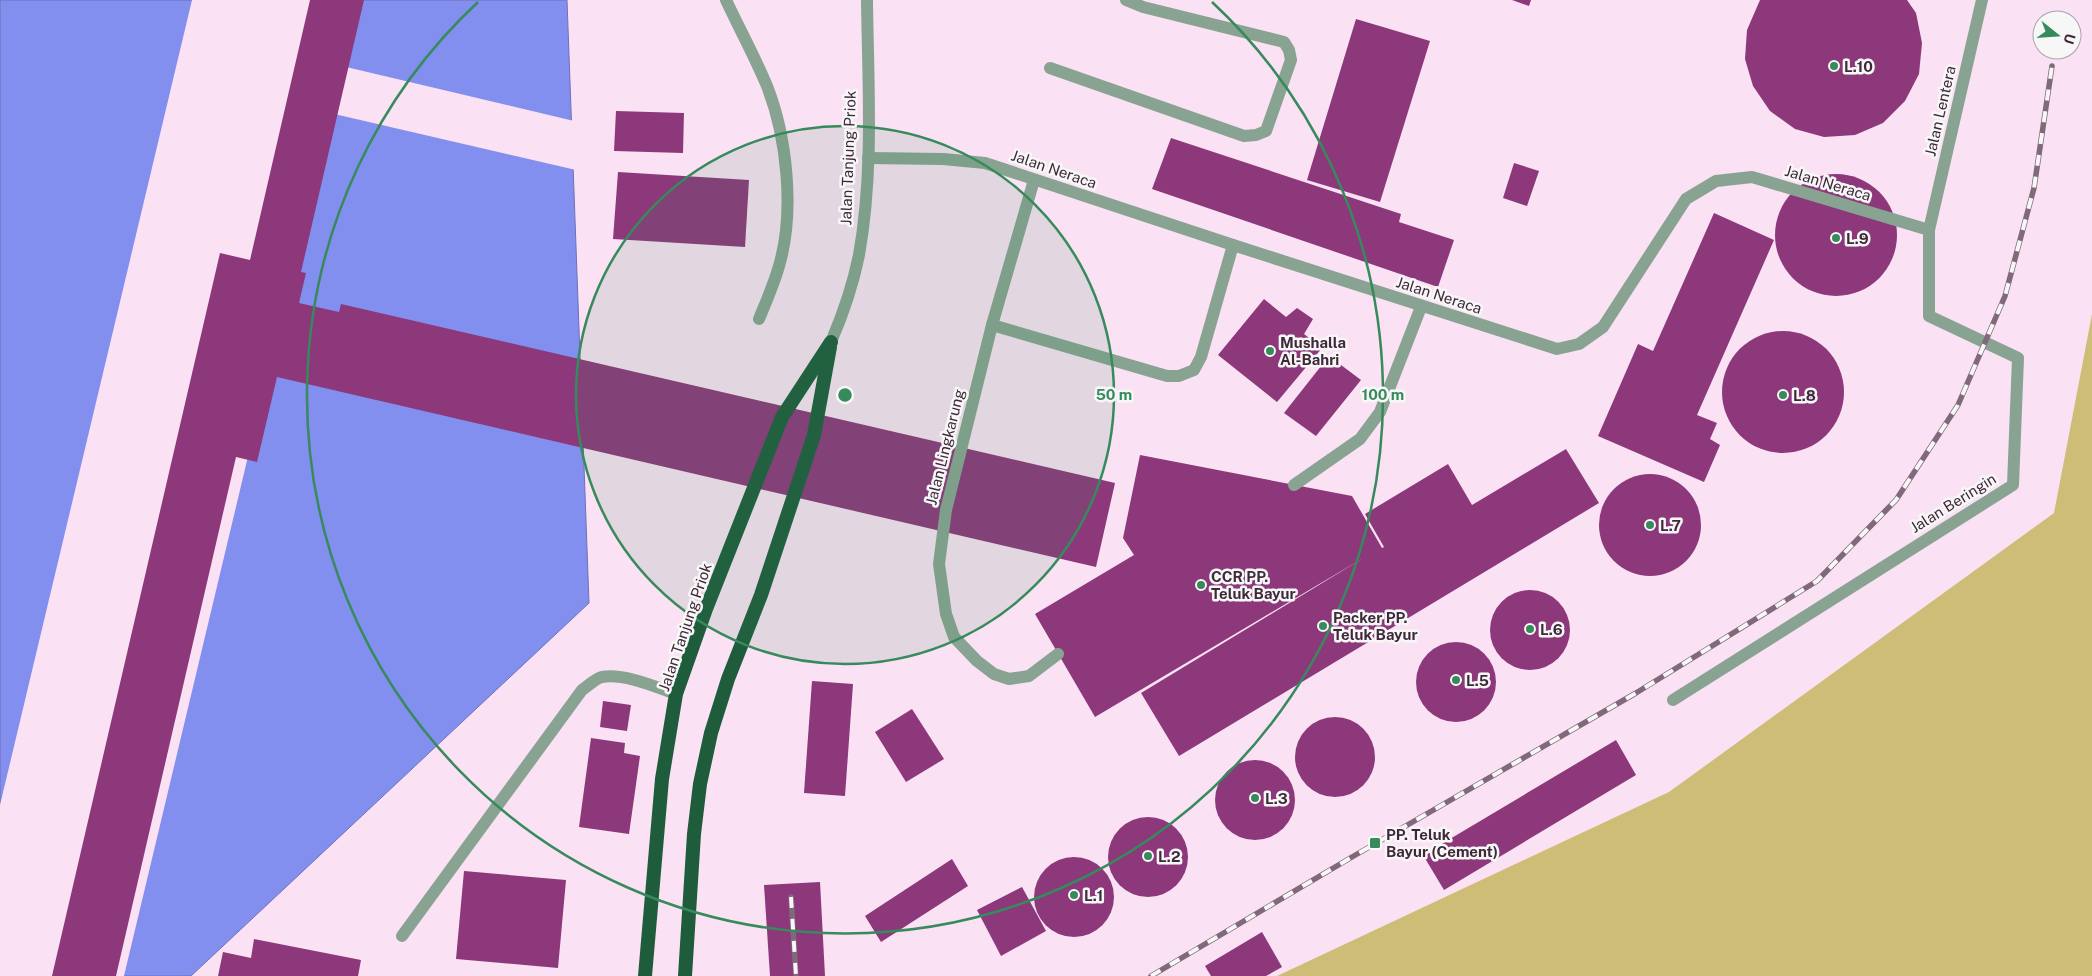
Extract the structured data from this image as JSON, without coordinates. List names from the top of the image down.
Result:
{
  "streets": {
    "highway": ["Jalan Tanjung Priok"],
    "street": [
      "Jalan Lentera",
      "Jalan Neraca",
      "Jalan Lingkarung",
      "Jalan Beringin"
    ]
  },
  "crossings": [
    ["Jalan Lentera", "Jalan Neraca"],
    ["Jalan Lentera", "Jalan Beringin"],
    ["Jalan Tanjung Priok", "Jalan Neraca"],
    ["Jalan Neraca", "Jalan Lingkarung"],
    ["Jalan Neraca", "Jalan Beringin"]
  ],
  "places": {
    "other": [
      "L.10",
      "L.9",
      "Mushalla Al-Bahri",
      "L.8",
      "L.7",
      "CCR PP. Teluk Bayur",
      "Packer PP. Teluk Bayur",
      "L.6",
      "L.5",
      "L.3",
      "L.2",
      "L.1"
    ],
    "transit": ["PP. Teluk Bayur (Cement)"]
  },
  "north": "right",
  "rings": ["50 m", "100 m"]
}
